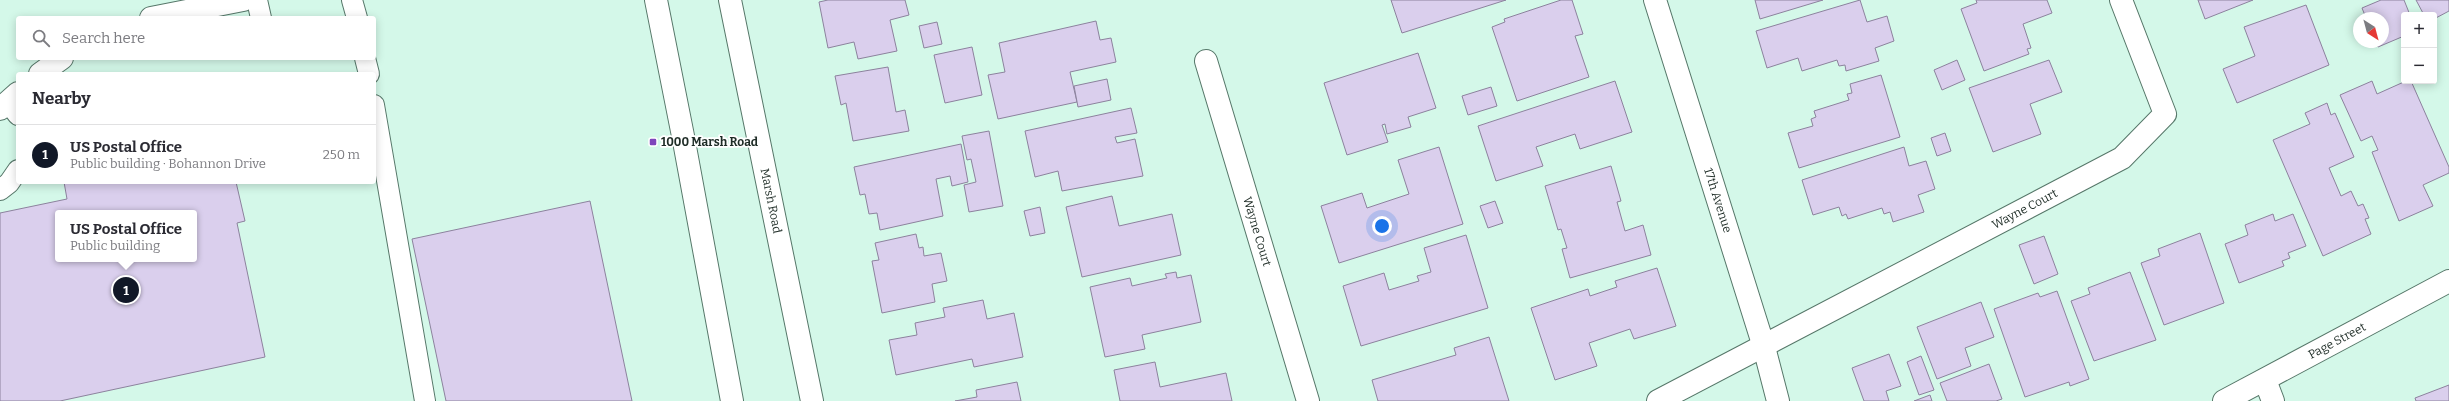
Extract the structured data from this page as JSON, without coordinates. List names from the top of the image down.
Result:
{
  "streets": {
    "street": [
      "17th Avenue",
      "Marsh Road",
      "Wayne Court",
      "Page Street"
    ]
  },
  "crossings": [
    ["17th Avenue", "Wayne Court"]
  ],
  "places": {
    "transit": ["1000 Marsh Road"]
  },
  "north": "bottom right",
  "page": {
    "map_buttons": ["+", "−"],
    "search": "Search here",
    "heading": "Nearby",
    "list": [
      {
        "mark": "1",
        "name": "US Postal Office",
        "note": "Public building · Bohannon Drive",
        "value": "250 m"
      }
    ],
    "popup": ["US Postal Office", "Public building"],
    "pins": "1"
  }
}
